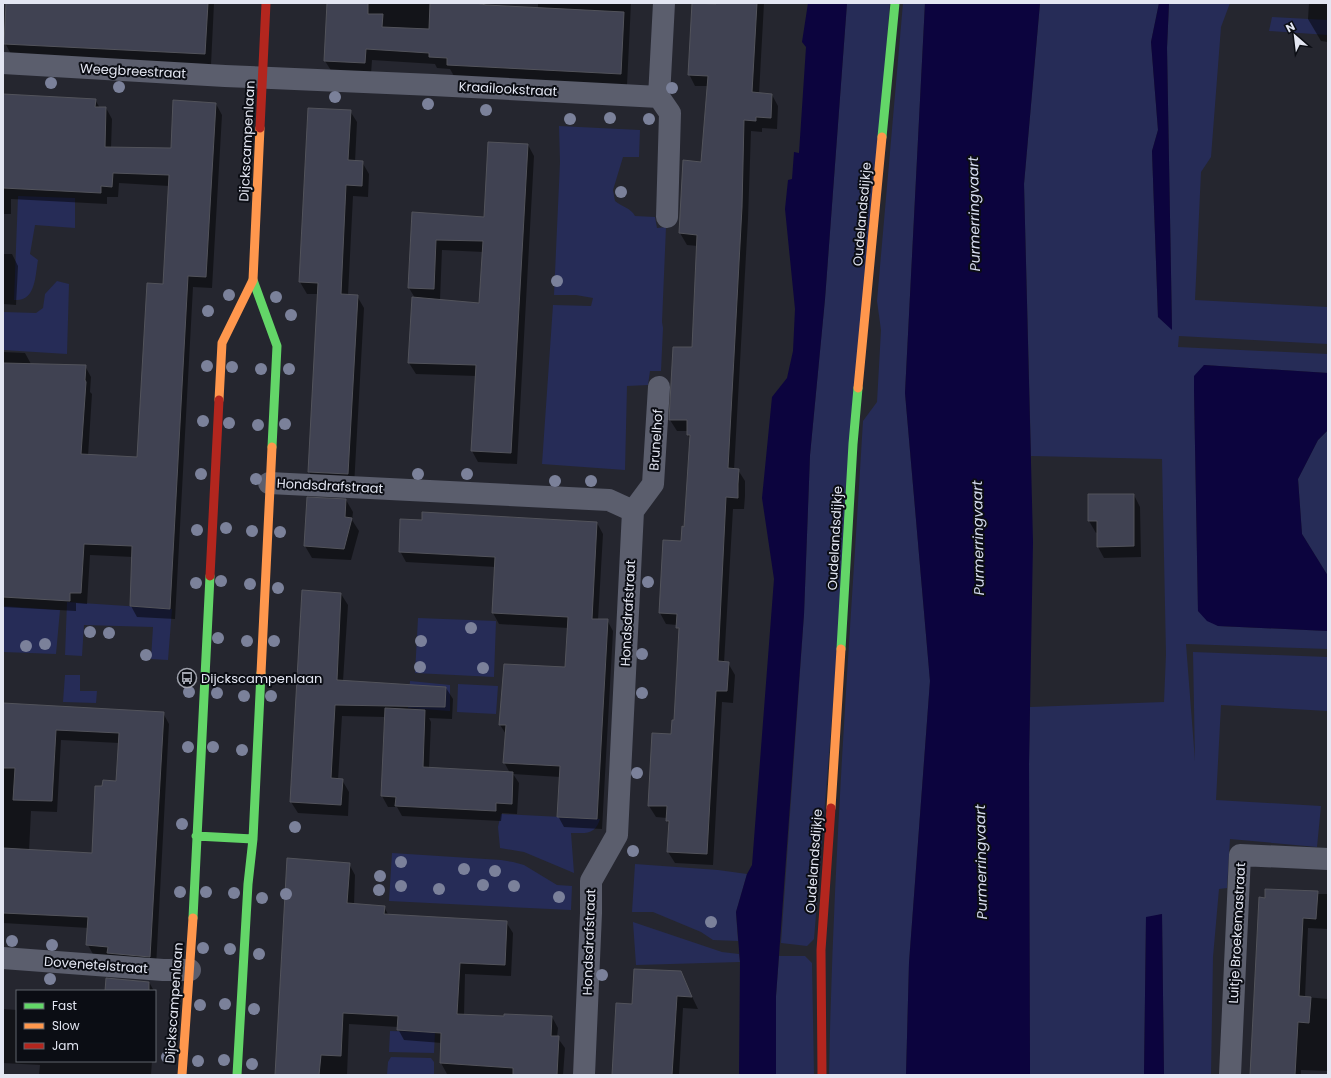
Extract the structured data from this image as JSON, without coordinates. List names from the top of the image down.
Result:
{
  "streets": {
    "street": [
      "Weegbreestraat",
      "Kraailookstraat",
      "Dijckscampenlaan",
      "Oudelandsdijkje",
      "Brunelhof",
      "Hondsdrafstraat",
      "Luitje Broekemastraat",
      "Dovenetelstraat"
    ]
  },
  "crossings": [
    ["Weegbreestraat", "Kraailookstraat"],
    ["Weegbreestraat", "Dijckscampenlaan"],
    ["Kraailookstraat", "Dijckscampenlaan"],
    ["Dijckscampenlaan", "Hondsdrafstraat"],
    ["Dijckscampenlaan", "Dovenetelstraat"],
    ["Brunelhof", "Hondsdrafstraat"]
  ],
  "water": ["Purmerringvaart"],
  "places": {
    "bus stop": ["Dijckscampenlaan"]
  },
  "legend": ["Fast", "Slow", "Jam"],
  "north": "top left"
}
